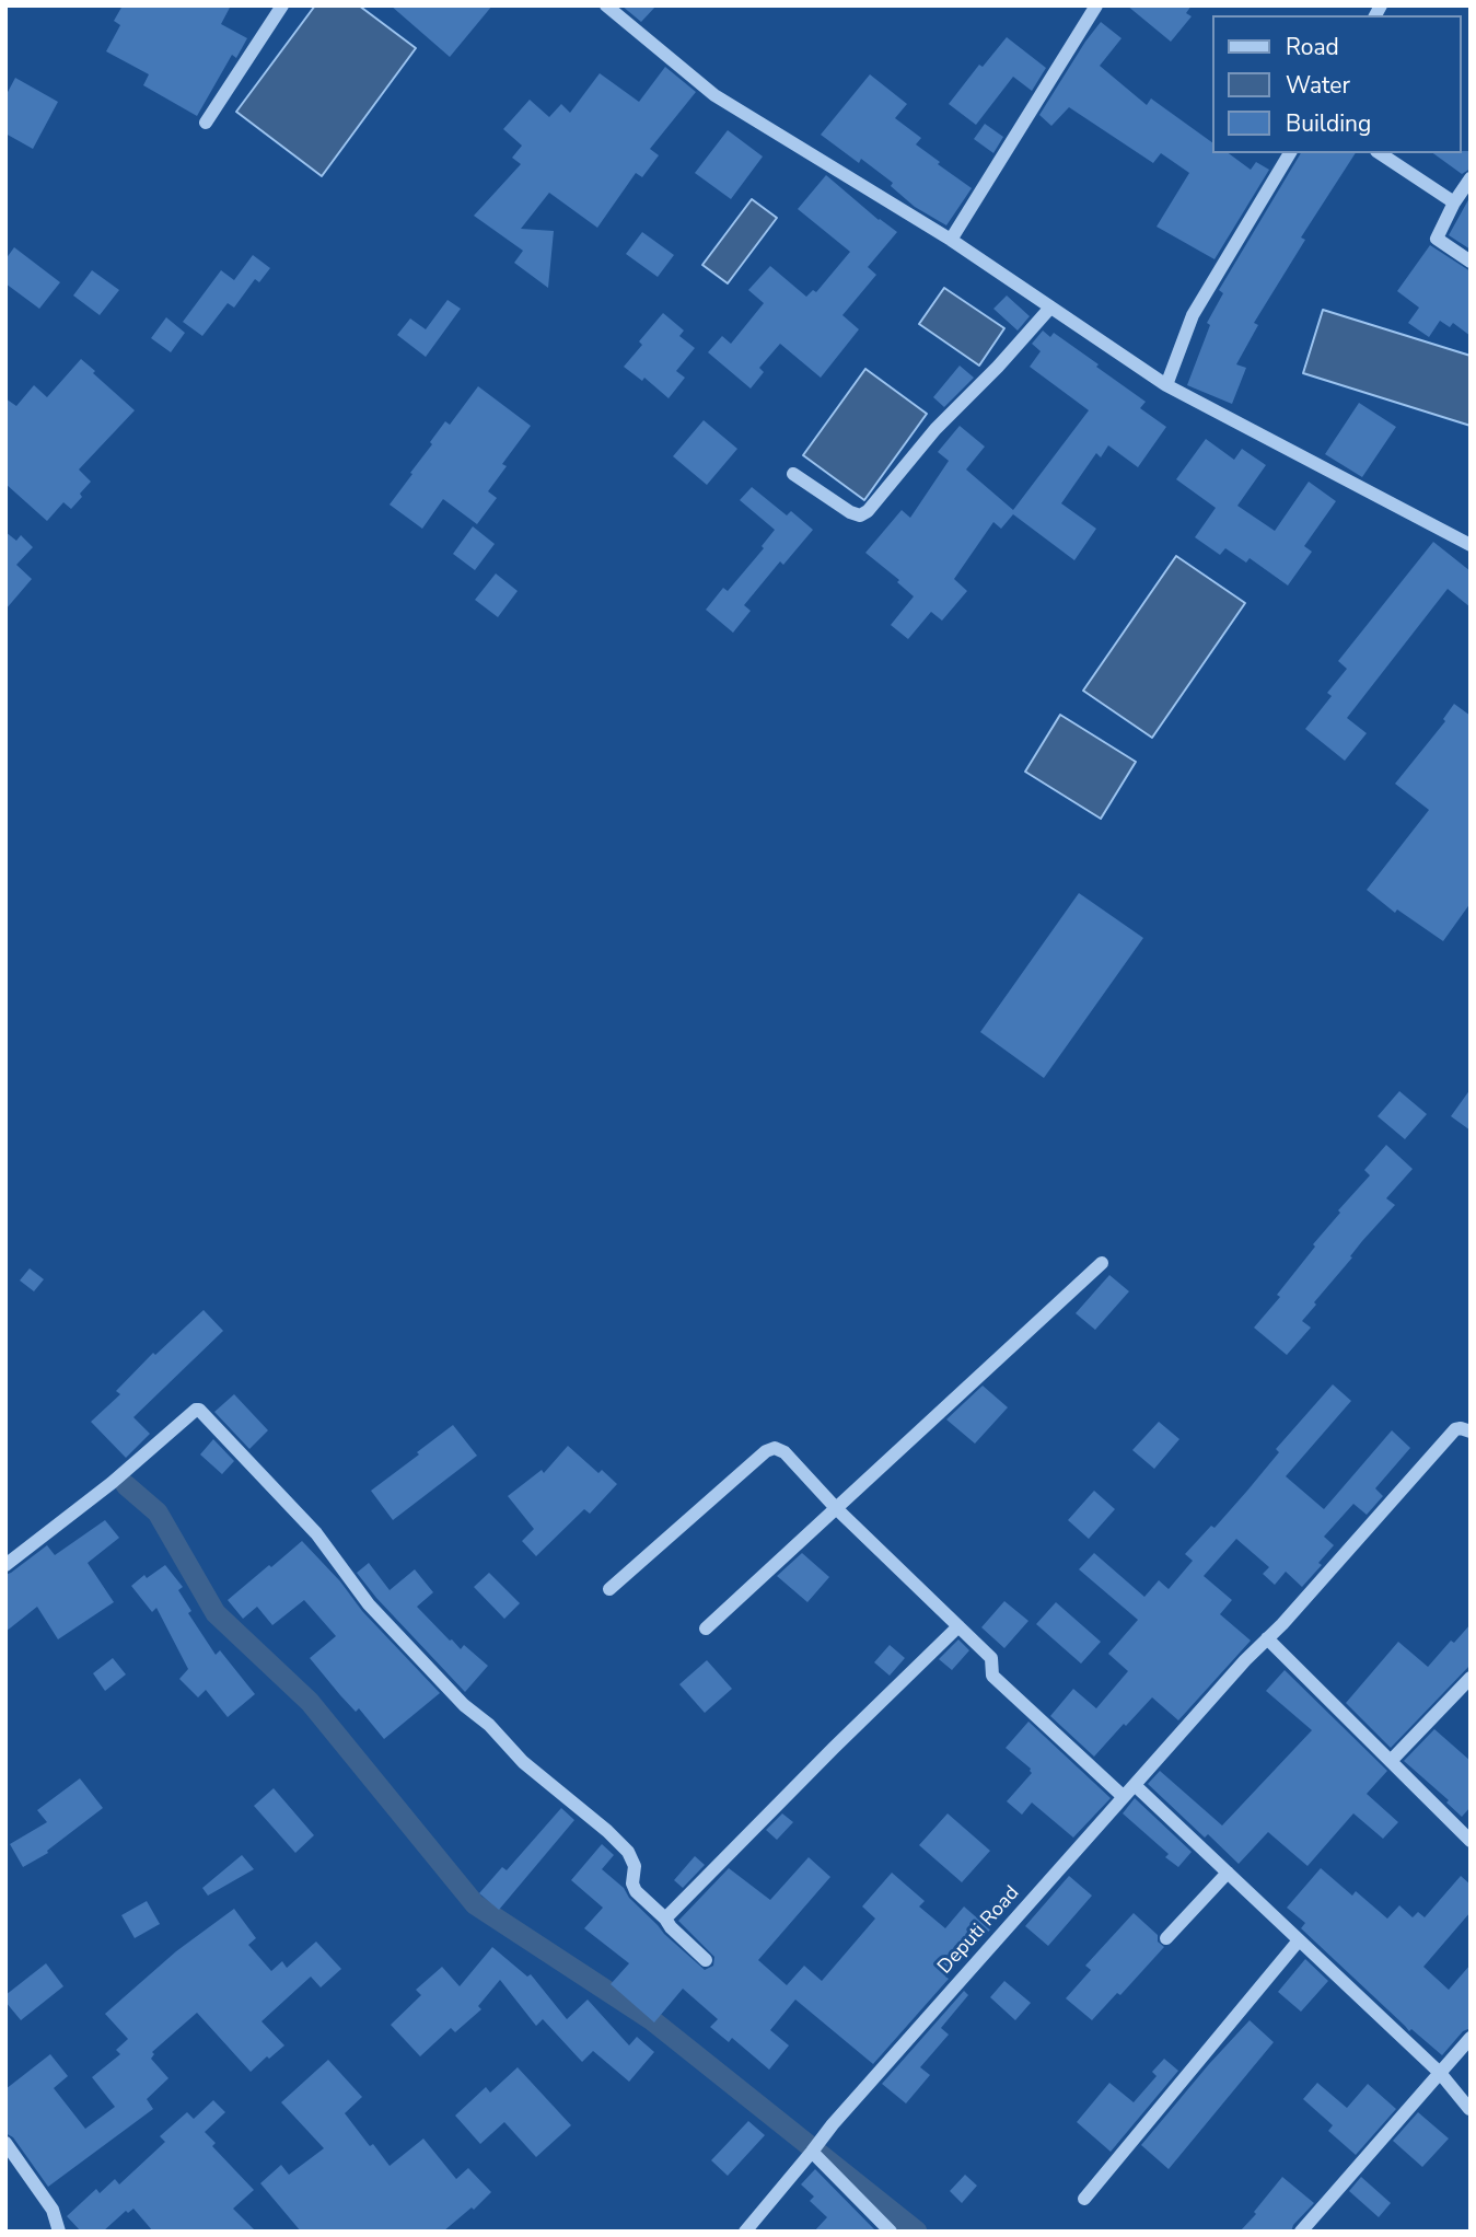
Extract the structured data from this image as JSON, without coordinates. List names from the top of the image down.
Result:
{
  "streets": {
    "street": ["Deputi Road"]
  },
  "legend": ["Road", "Water", "Building"]
}
